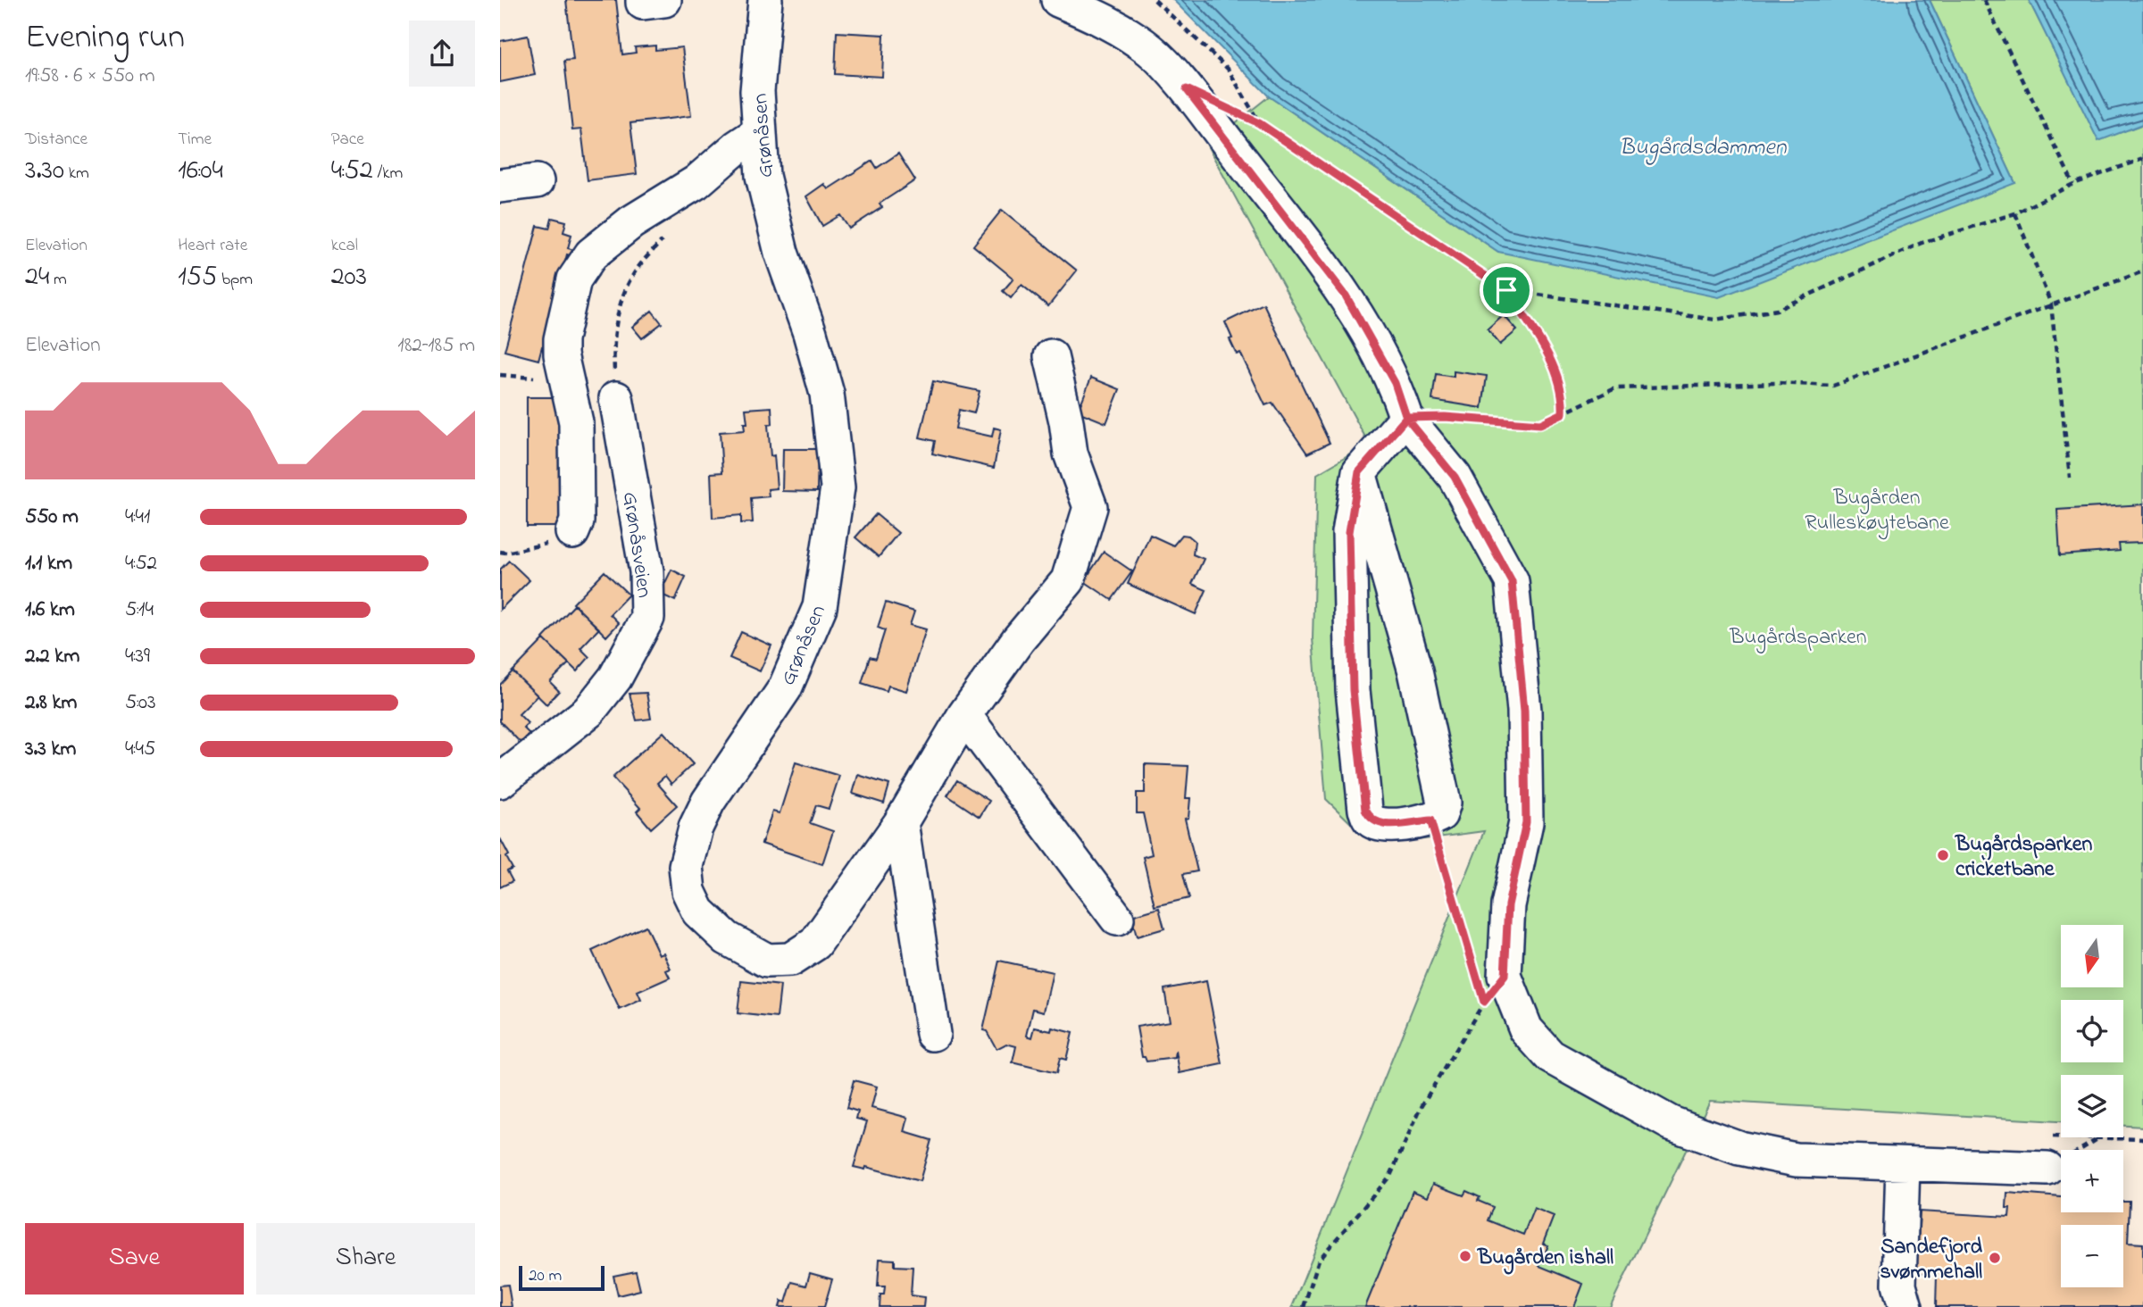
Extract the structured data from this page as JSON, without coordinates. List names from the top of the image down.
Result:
{
  "streets": {
    "street": ["Grønåsen", "Grønåsveien"]
  },
  "water": ["Bugårdsdammen"],
  "parks": ["Bugården Rulleskøytebane", "Bugårdsparken"],
  "places": ["Bugårdsparken cricketbane", "Bugården ishall", "Sandefjord svømmehall"],
  "scale_bar": "20 m",
  "north": "bottom",
  "page": {
    "heading": ["Evening run", "19:58 · 6 × 550 m"],
    "stats": [
      ["Distance", "3.30 km"],
      ["Time", "16:04"],
      ["Pace", "4:52 /km"],
      ["Elevation", "24 m"],
      ["Heart rate", "155 bpm"],
      ["kcal", "203"]
    ],
    "chart": ["Elevation", "182–185 m"],
    "list": [
      {
        "name": "550 m",
        "note": "4:41"
      },
      {
        "name": "1.1 km",
        "note": "4:52"
      },
      {
        "name": "1.6 km",
        "note": "5:14"
      },
      {
        "name": "2.2 km",
        "note": "4:39"
      },
      {
        "name": "2.8 km",
        "note": "5:03"
      },
      {
        "name": "3.3 km",
        "note": "4:45"
      }
    ],
    "map_buttons": ["+", "−"],
    "buttons": ["Save", "Share"],
    "scale": "20 m"
  }
}
